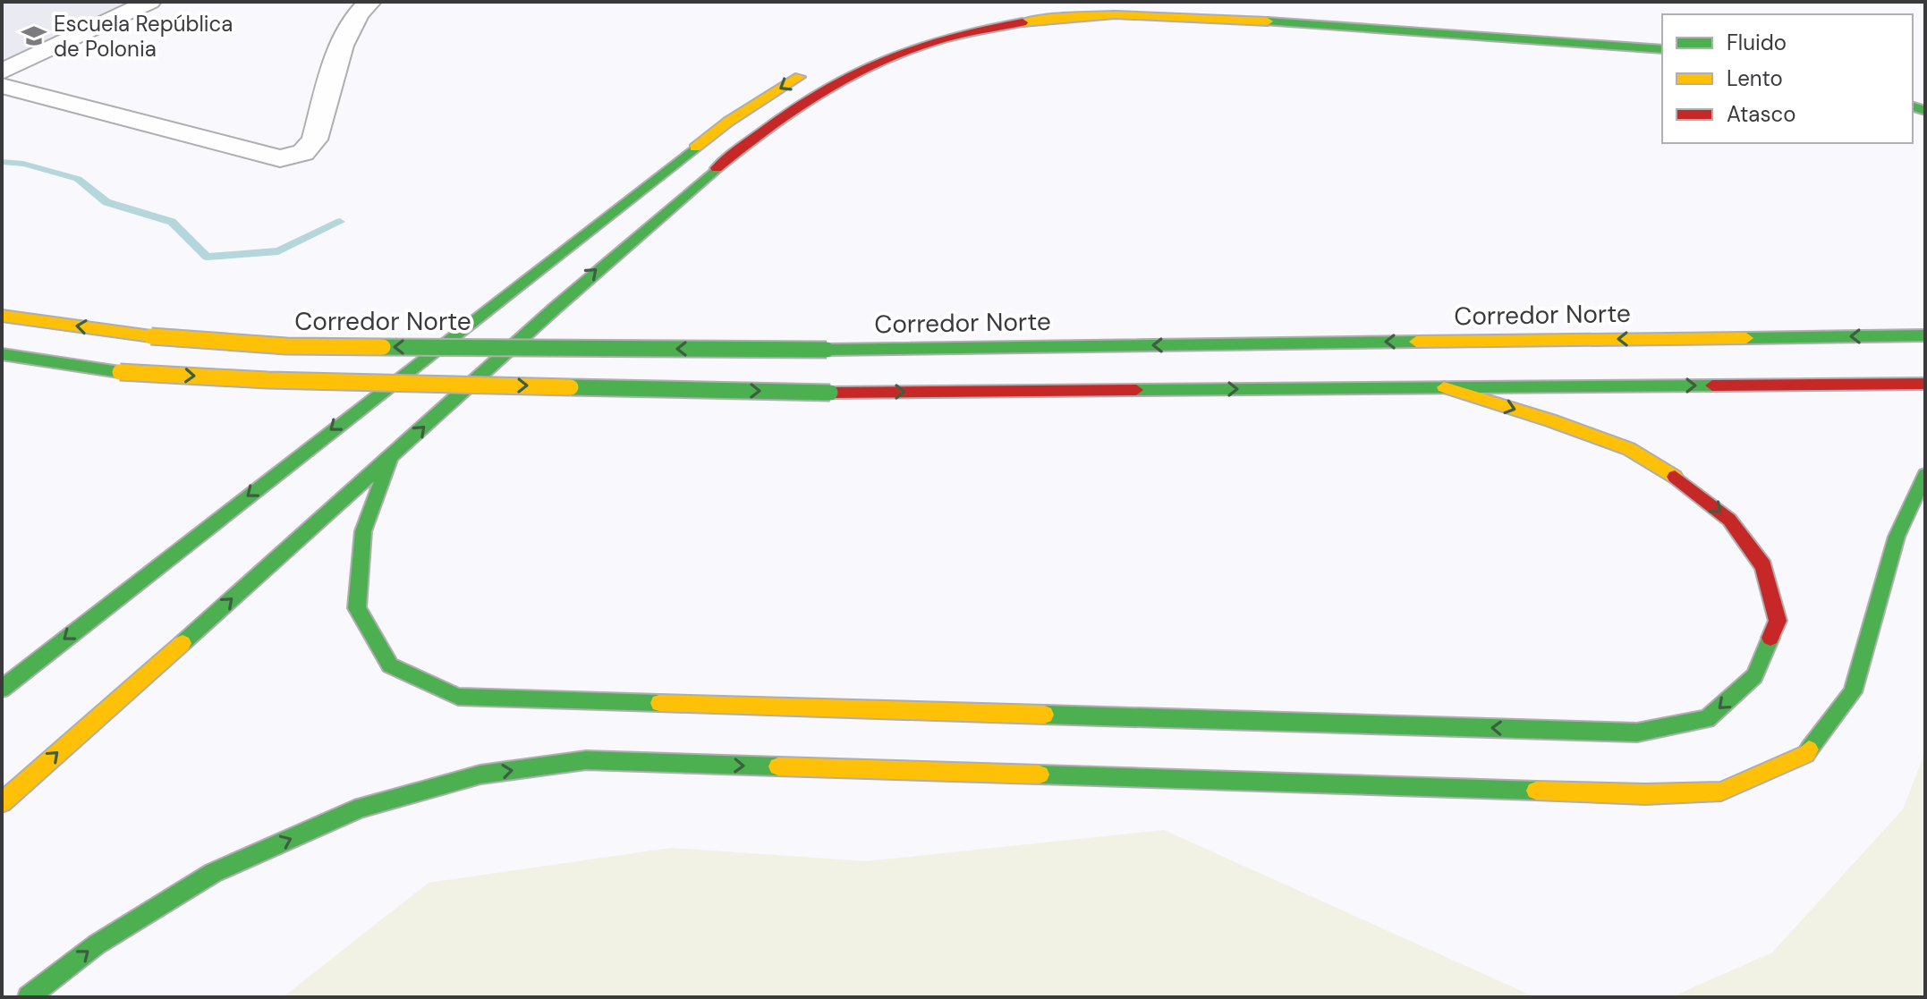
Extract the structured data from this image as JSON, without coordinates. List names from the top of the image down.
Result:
{
  "streets": {
    "highway": ["Corredor Norte"]
  },
  "places": {
    "school or university": ["Escuela República de Polonia"]
  },
  "legend": ["Fluido", "Lento", "Atasco"]
}
